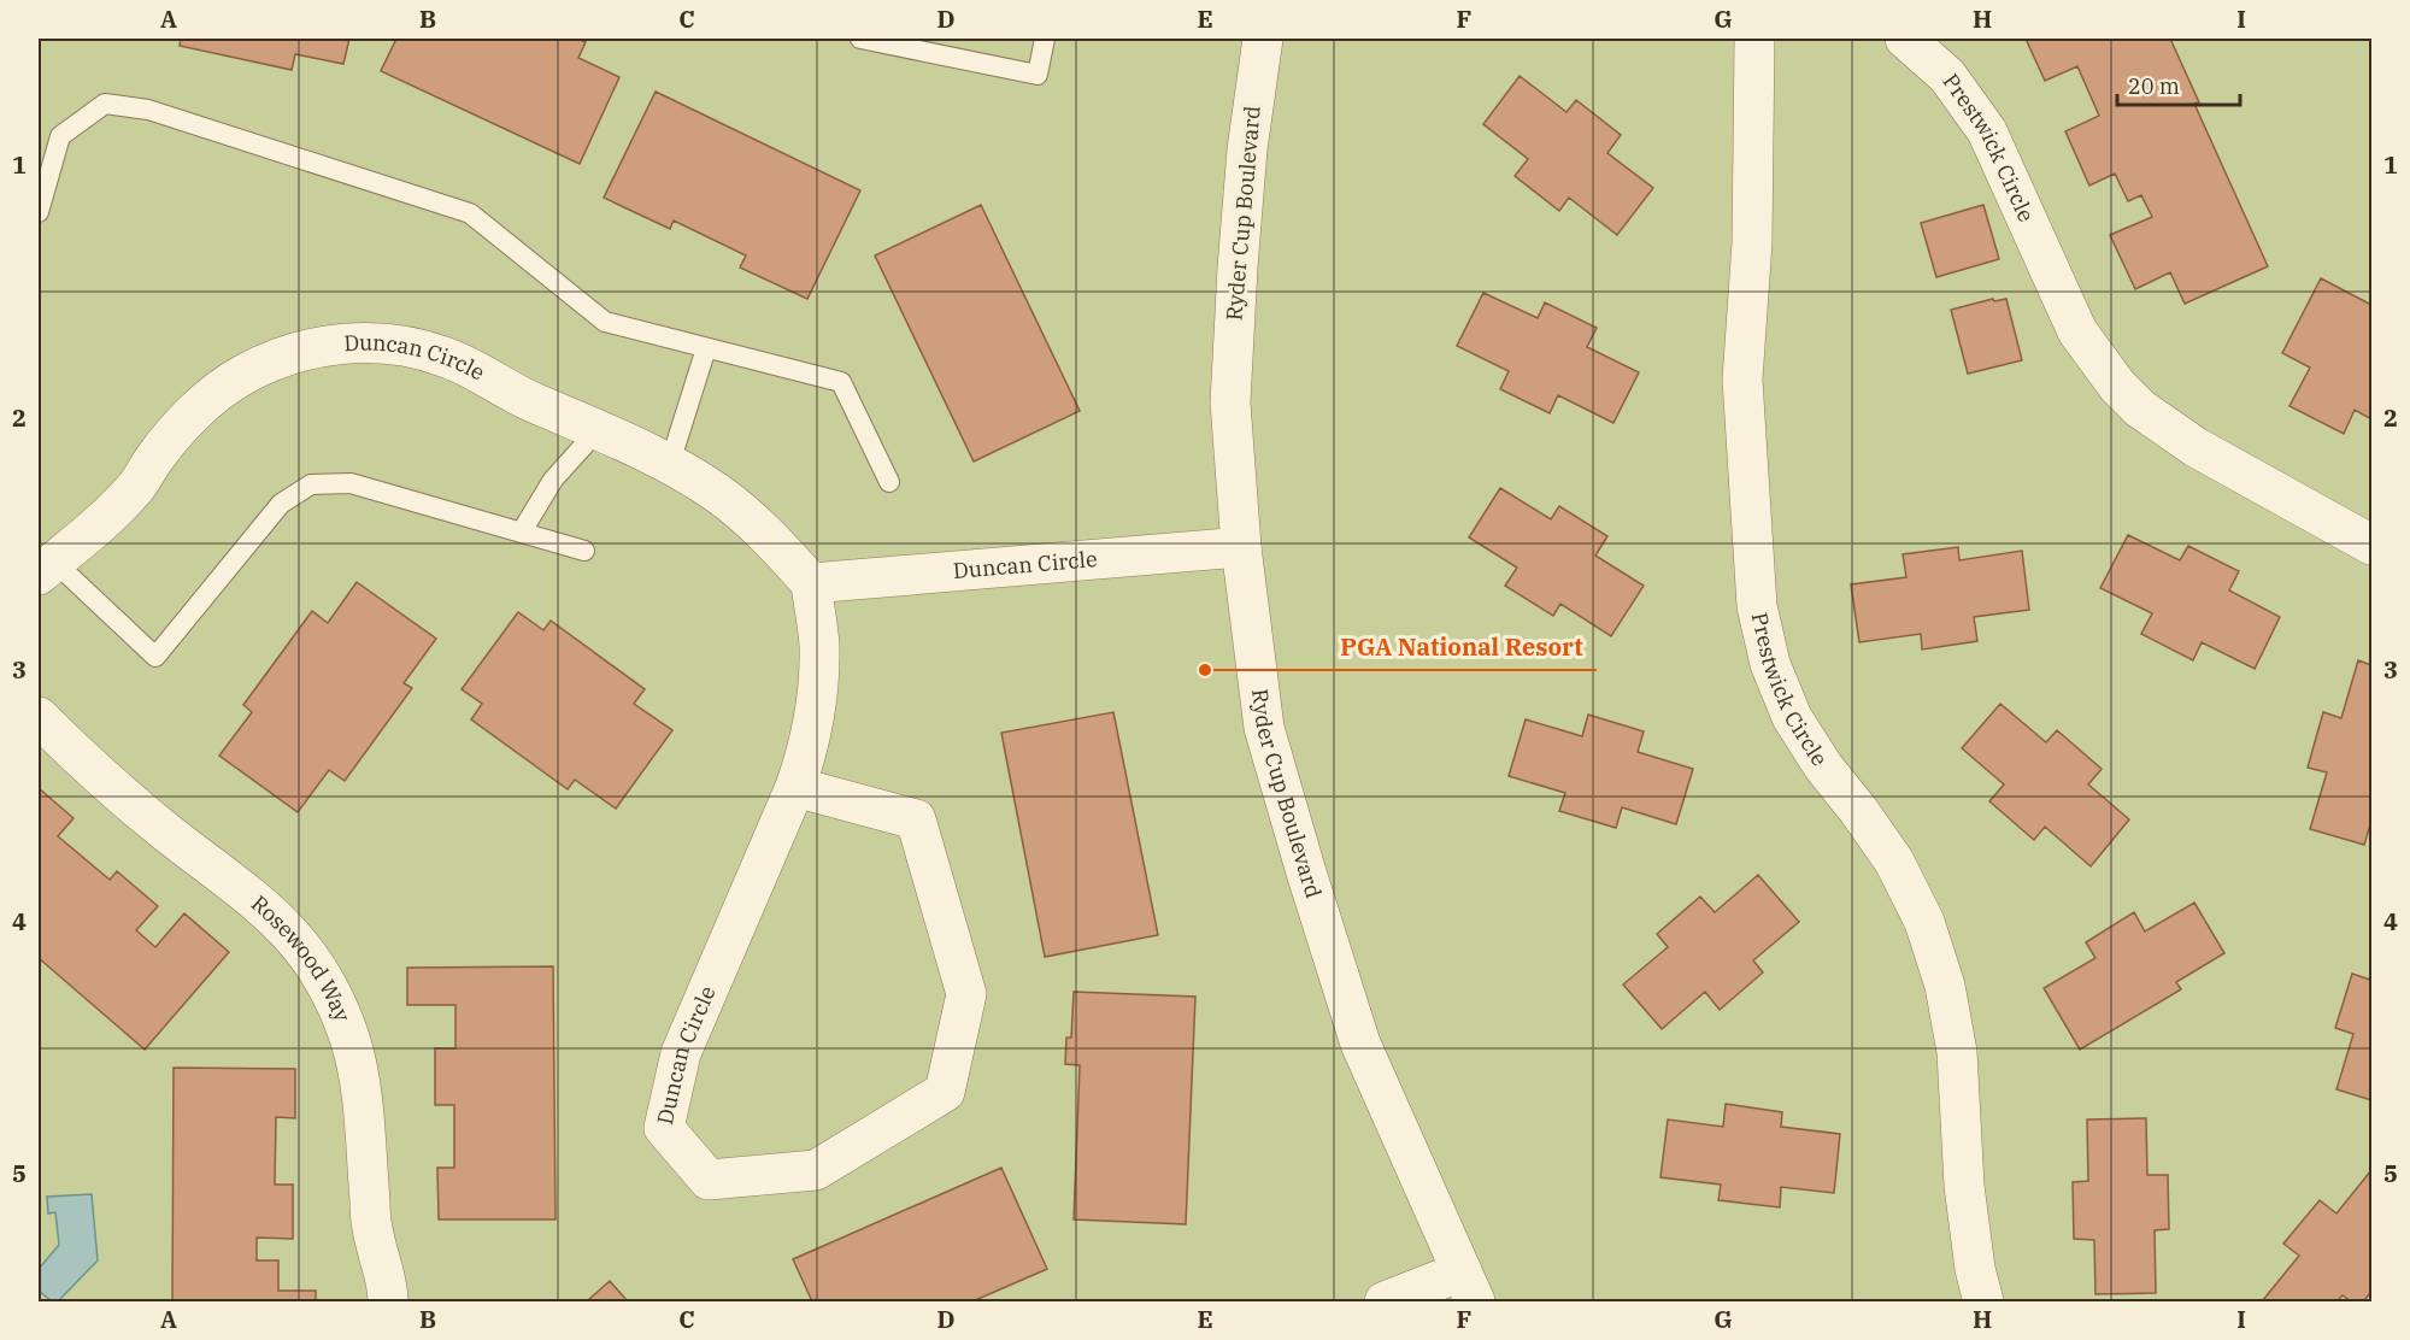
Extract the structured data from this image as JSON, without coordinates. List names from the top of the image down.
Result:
{
  "streets": {
    "street": [
      "Prestwick Circle",
      "Ryder Cup Boulevard",
      "Duncan Circle",
      "Rosewood Way"
    ]
  },
  "crossings": [
    ["Ryder Cup Boulevard", "Duncan Circle"]
  ],
  "places": ["PGA National Resort"],
  "scale_bar": "20 m",
  "grid": {
    "columns": [
      "A",
      "B",
      "C",
      "D",
      "E",
      "F",
      "G",
      "H",
      "I"
    ],
    "rows": [
      "1",
      "2",
      "3",
      "4",
      "5"
    ]
  }
}
